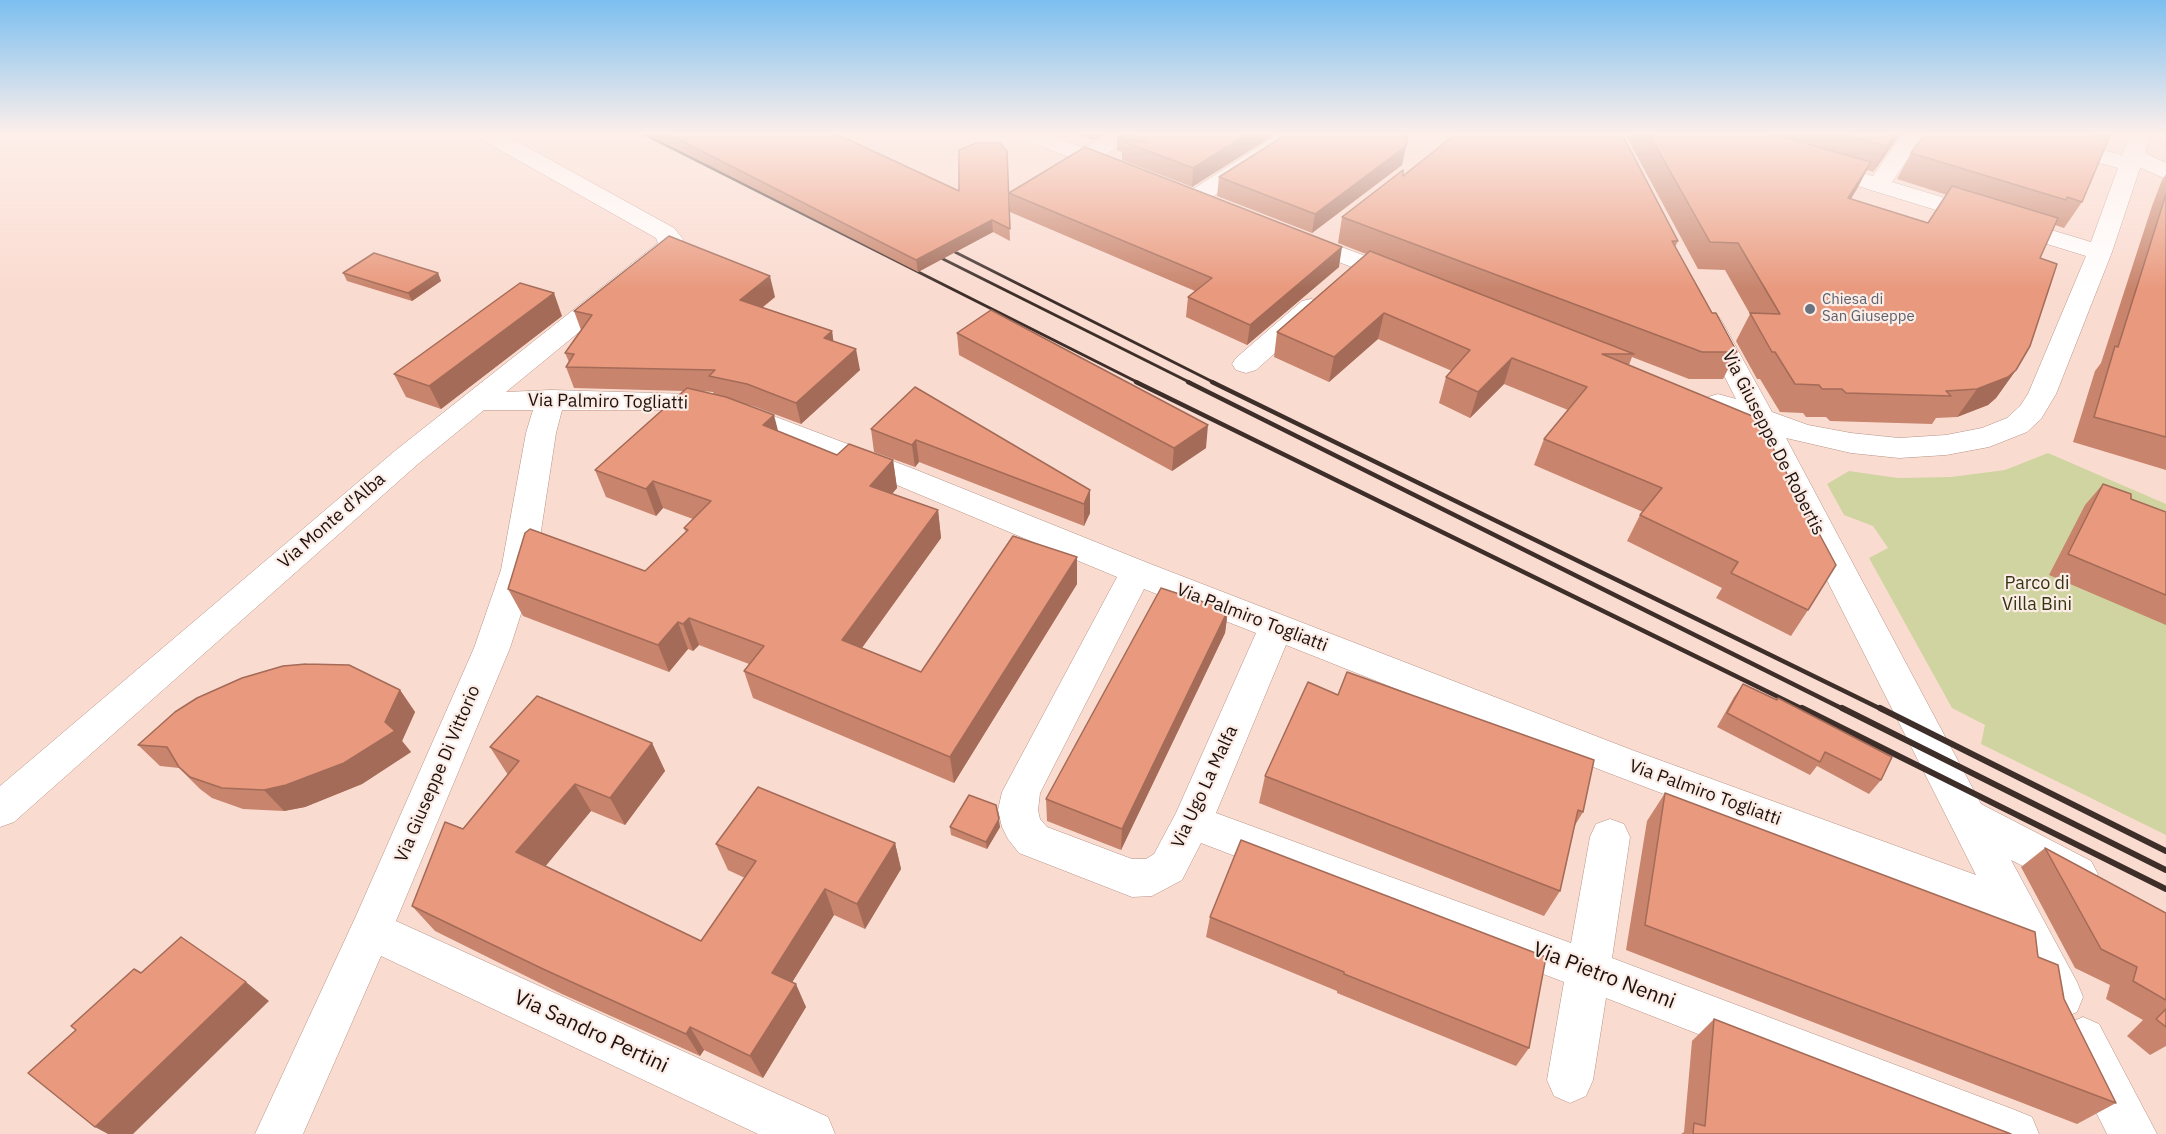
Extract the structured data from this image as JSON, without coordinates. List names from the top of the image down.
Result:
{
  "streets": {
    "street": [
      "Via Palmiro Togliatti",
      "Via Giuseppe De Robertis",
      "Via Monte d'Alba",
      "Via Giuseppe Di Vittorio",
      "Via Ugo La Malfa",
      "Via Pietro Nenni",
      "Via Sandro Pertini"
    ]
  },
  "crossings": [
    ["Via Palmiro Togliatti", "Via Giuseppe De Robertis"],
    ["Via Palmiro Togliatti", "Via Monte d'Alba"],
    ["Via Palmiro Togliatti", "Via Giuseppe Di Vittorio"],
    ["Via Palmiro Togliatti", "Via Ugo La Malfa"],
    ["Via Giuseppe Di Vittorio", "Via Sandro Pertini"],
    ["Via Ugo La Malfa", "Via Pietro Nenni"]
  ],
  "parks": ["Parco di Villa Bini"],
  "places": ["Chiesa di San Giuseppe"]
}
